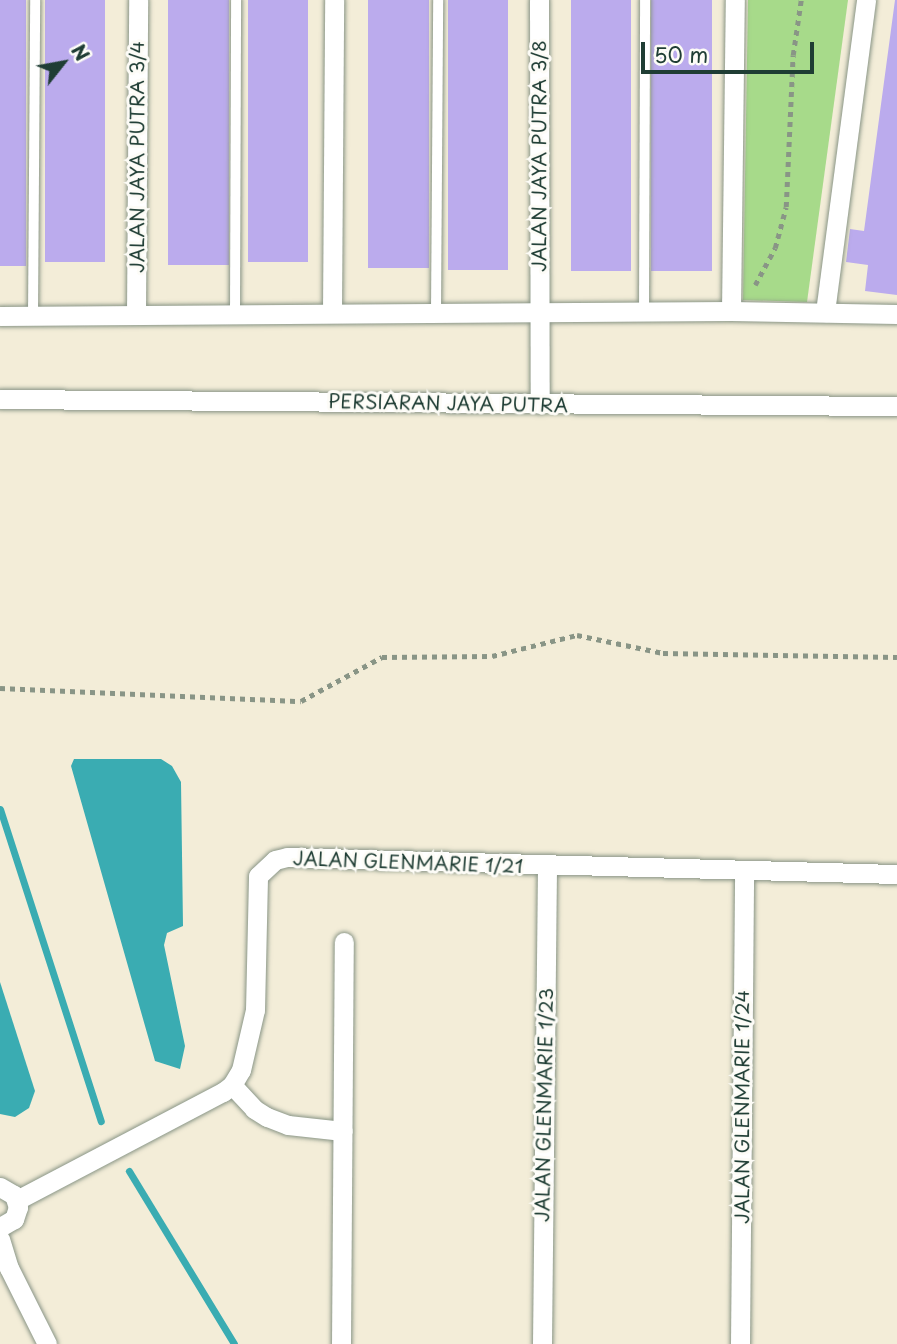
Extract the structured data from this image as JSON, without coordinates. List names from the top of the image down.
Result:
{
  "streets": {
    "street": [
      "JALAN JAYA PUTRA 3/8",
      "JALAN JAYA PUTRA 3/4",
      "PERSIARAN JAYA PUTRA",
      "JALAN GLENMARIE 1/21",
      "JALAN GLENMARIE 1/23",
      "JALAN GLENMARIE 1/24"
    ]
  },
  "crossings": [
    ["JALAN JAYA PUTRA 3/8", "PERSIARAN JAYA PUTRA"],
    ["JALAN GLENMARIE 1/21", "JALAN GLENMARIE 1/23"],
    ["JALAN GLENMARIE 1/21", "JALAN GLENMARIE 1/24"]
  ],
  "scale_bar": "50 m",
  "north": "top right"
}
